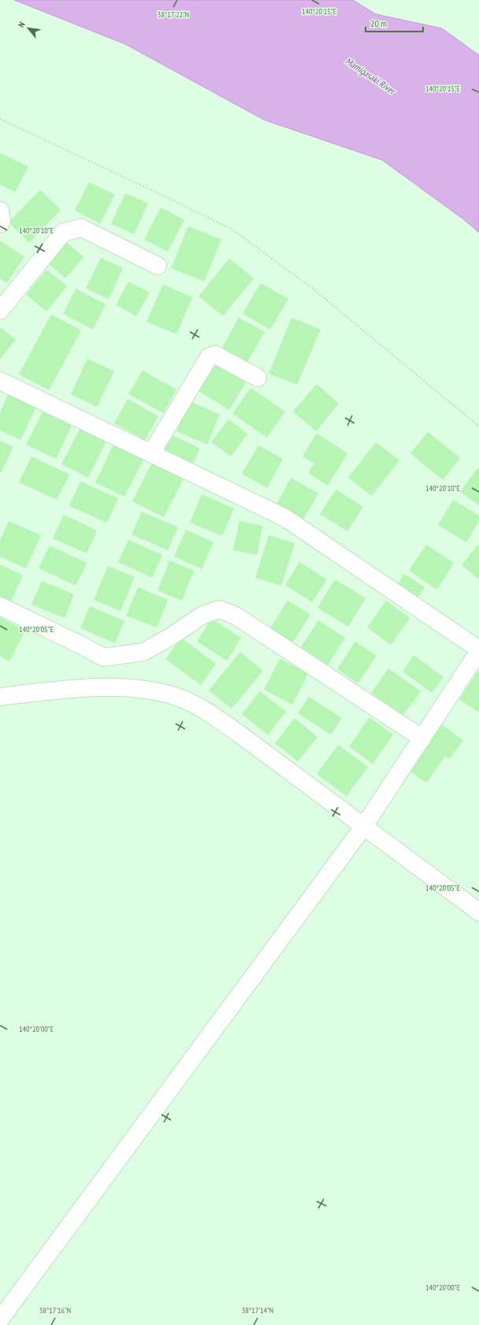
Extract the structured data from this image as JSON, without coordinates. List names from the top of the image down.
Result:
{
  "water": ["Mamigasaki River"],
  "scale_bar": "20 m",
  "north": "top left",
  "coordinates": [
    "140°20'15\"E",
    "38°17'22\"N",
    "140°20'10\"E",
    "140°20'05\"E",
    "140°20'00\"E",
    "38°17'16\"N",
    "38°17'14\"N"
  ]
}
